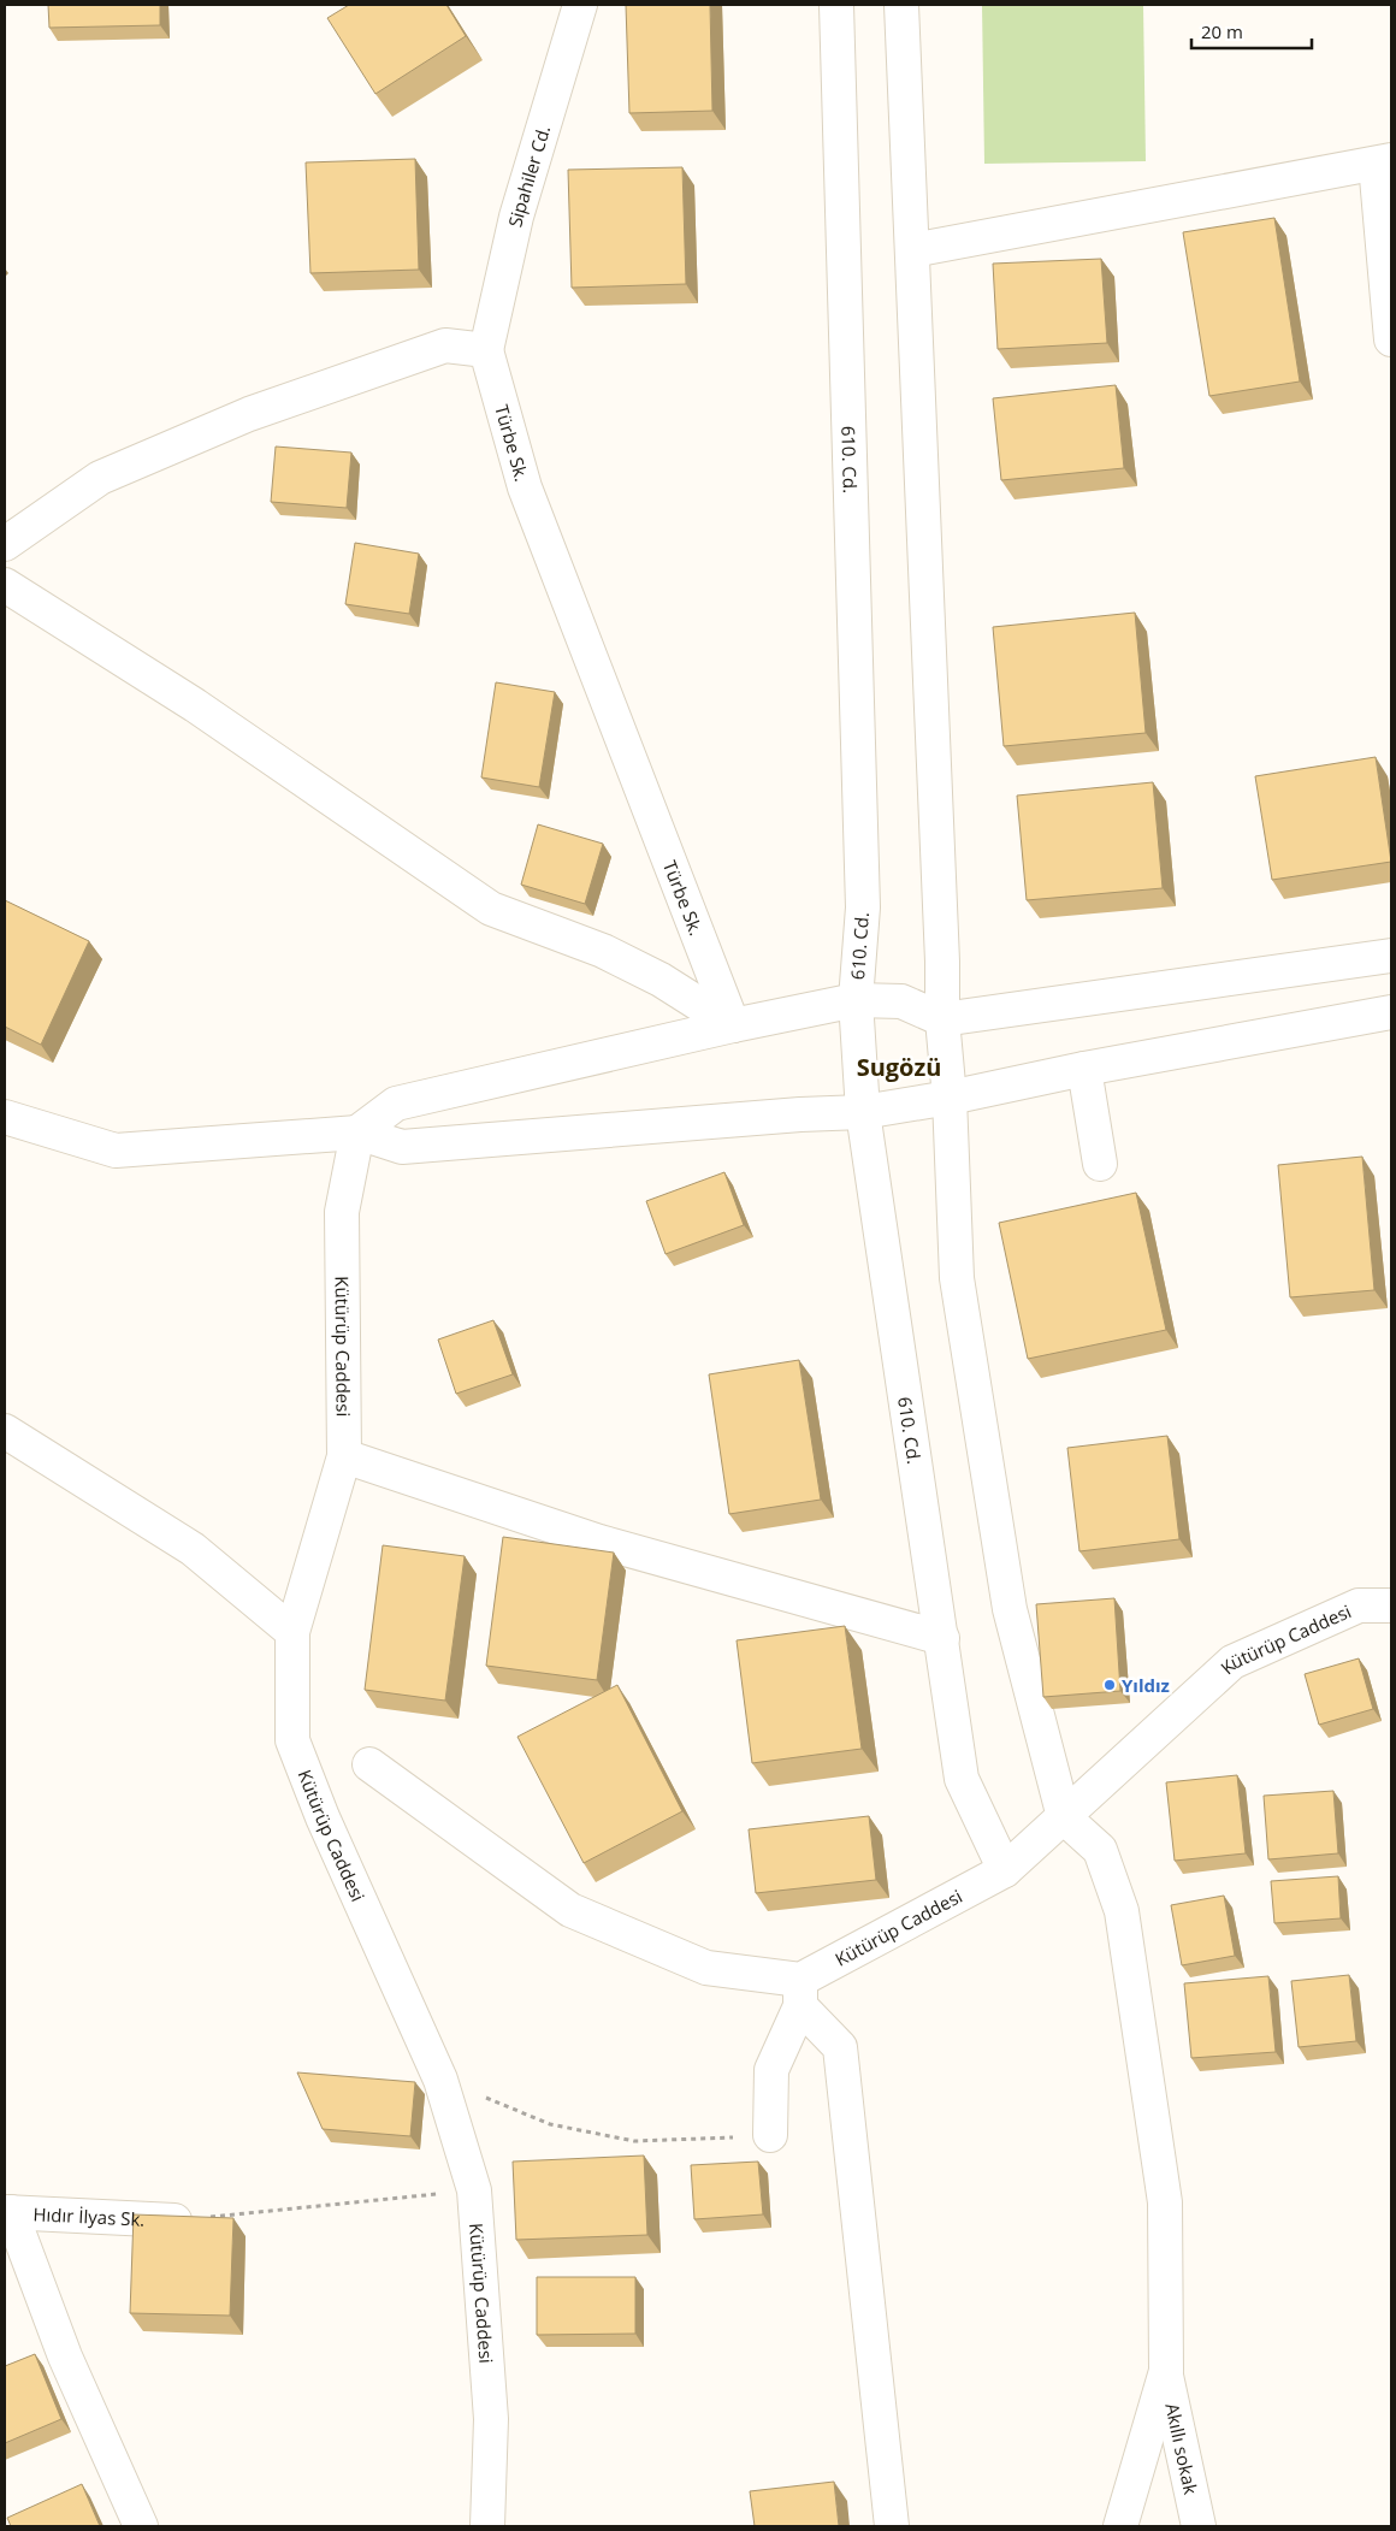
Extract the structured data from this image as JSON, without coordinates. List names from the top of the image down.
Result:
{
  "streets": {
    "street": [
      "Sipahiler Cd.",
      "Türbe Sk.",
      "610. Cd.",
      "Kütürüp Caddesi",
      "Hıdır İlyas Sk.",
      "Akıllı sokak"
    ]
  },
  "crossings": [
    ["Sipahiler Cd.", "Türbe Sk."],
    ["610. Cd.", "Kütürüp Caddesi"]
  ],
  "districts": ["Sugözü"],
  "places": ["Yıldız"],
  "scale_bar": "20 m"
}
